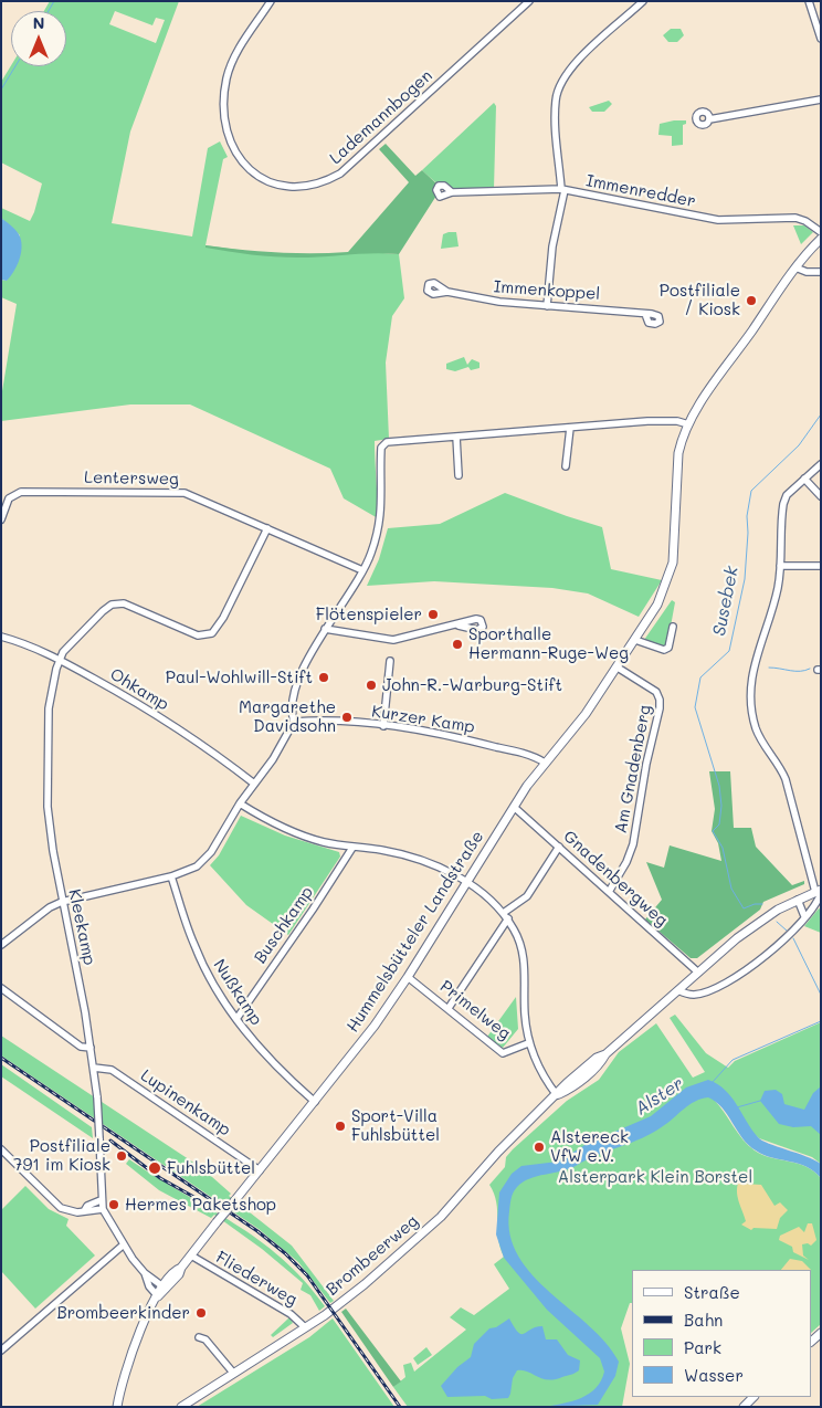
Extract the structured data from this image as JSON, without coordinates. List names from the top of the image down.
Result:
{
  "streets": {
    "main road": ["Hummelsbütteler Landstraße", "Brombeerweg"],
    "street": [
      "Lademannbogen",
      "Immenredder",
      "Immenkoppel",
      "Lentersweg",
      "Ohkamp",
      "Kurzer Kamp",
      "Am Gnadenberg",
      "Gnadenbergweg",
      "Buschkamp",
      "Kleekamp",
      "Nußkamp",
      "Primelweg",
      "Lupinenkamp",
      "Fliederweg"
    ]
  },
  "crossings": [
    ["Ohkamp", "Kleekamp"],
    ["Kurzer Kamp", "Hummelsbütteler Landstraße"],
    ["Am Gnadenberg", "Gnadenbergweg"],
    ["Am Gnadenberg", "Hummelsbütteler Landstraße"],
    ["Gnadenbergweg", "Hummelsbütteler Landstraße"],
    ["Gnadenbergweg", "Brombeerweg"],
    ["Buschkamp", "Nußkamp"],
    ["Kleekamp", "Lupinenkamp"],
    ["Hummelsbütteler Landstraße", "Nußkamp"],
    ["Hummelsbütteler Landstraße", "Primelweg"],
    ["Hummelsbütteler Landstraße", "Lupinenkamp"],
    ["Hummelsbütteler Landstraße", "Fliederweg"],
    ["Brombeerweg", "Fliederweg"]
  ],
  "water": ["Susebek", "Alster"],
  "parks": ["Alsterpark Klein Borstel"],
  "places": [
    "Postfiliale / Kiosk",
    "Flötenspieler",
    "Sporthalle Hermann-Ruge-Weg",
    "Paul-Wohlwill-Stift",
    "John-R.-Warburg-Stift",
    "Margarethe Davidsohn",
    "Sport-Villa Fuhlsbüttel",
    "Alstereck VfW e.V.",
    "Postfiliale 791 im Kiosk",
    "Fuhlsbüttel",
    "Hermes Paketshop",
    "Brombeerkinder"
  ],
  "legend": [
    "Straße",
    "Bahn",
    "Park",
    "Wasser"
  ],
  "north": "top"
}
